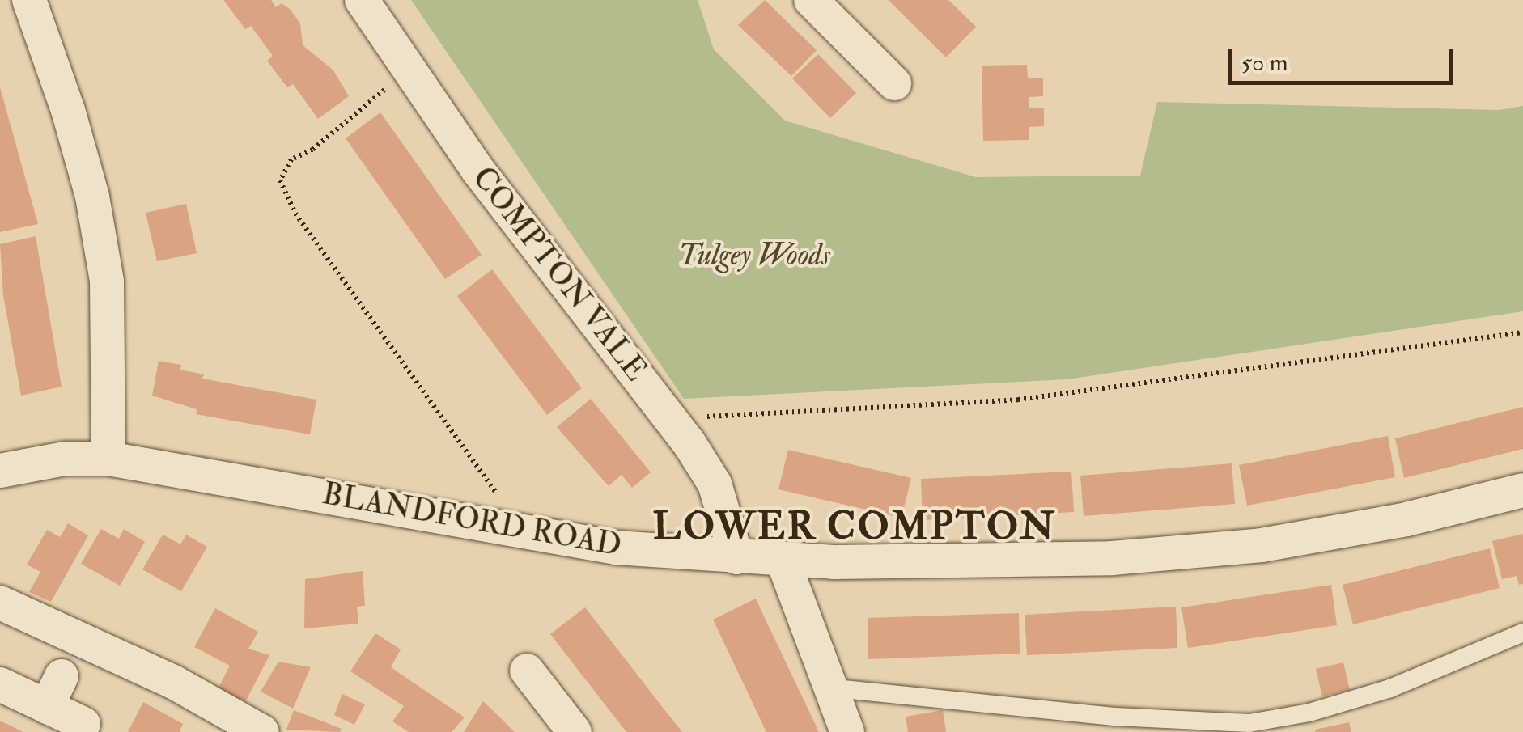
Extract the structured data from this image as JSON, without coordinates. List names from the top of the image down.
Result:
{
  "streets": {
    "street": ["COMPTON VALE", "BLANDFORD ROAD"]
  },
  "crossings": [
    ["COMPTON VALE", "BLANDFORD ROAD"]
  ],
  "districts": ["LOWER COMPTON"],
  "parks": ["Tulgey Woods"],
  "scale_bar": "50 m"
}
